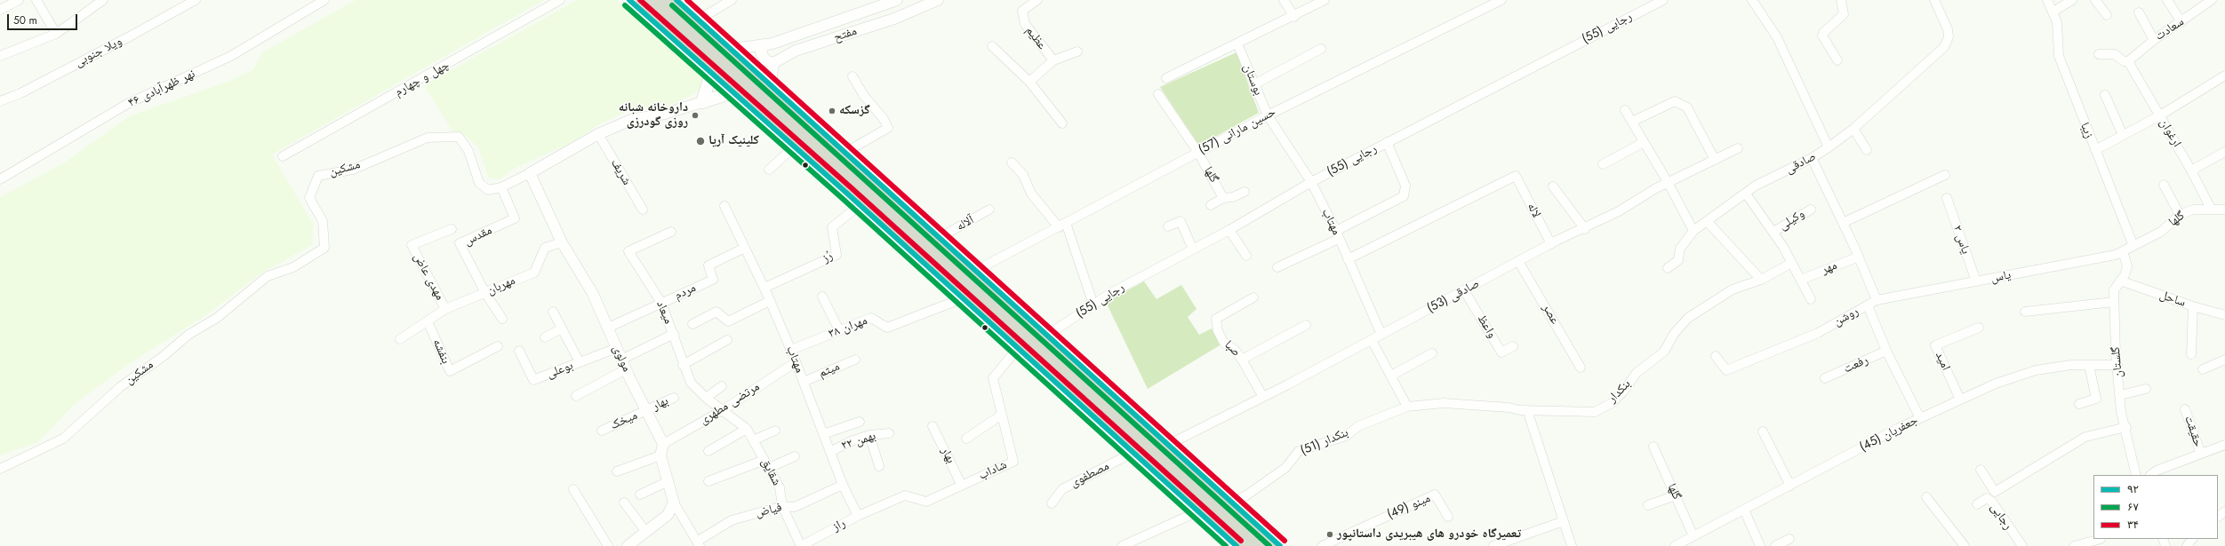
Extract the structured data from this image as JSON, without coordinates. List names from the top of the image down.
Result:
{
  "streets": {
    "street": [
      "رجایی (55)",
      "سعادت",
      "مفتح",
      "عظیم",
      "ویلا جنوبی",
      "چهل و چهارم",
      "بوستان",
      "نهر ظهرآبادی ۴۶",
      "زیبا",
      "حسین مارانی (57)",
      "ارغوان",
      "صادقی",
      "مشکین",
      "شریف",
      "گلها",
      "لاله",
      "وکیلی",
      "مهتاب",
      "آلاله",
      "مقدس",
      "یاس ۲",
      "رُز",
      "مهر",
      "مهدی عاض",
      "یاس",
      "مهربان",
      "مردم",
      "صادقی (53)",
      "ساحل",
      "میعاد",
      "عصر",
      "روشن",
      "واعظ",
      "مهران ۳۸",
      "صبا",
      "بنفشه",
      "مولوی",
      "امید",
      "گلستان",
      "رفعت",
      "بوعلی",
      "میثم",
      "بنکدار",
      "بهار",
      "مرتضی مطهری",
      "میخک",
      "حقیقت",
      "جعفریان (45)",
      "۲۲ بهمن",
      "بنکدار (51)",
      "شاداب",
      "شقایق",
      "مصطفوی",
      "مینو (49)",
      "فیاض",
      "رجایی",
      "راز"
    ]
  },
  "crossings": [
    ["رجایی (55)", "مهتاب"],
    ["سعادت", "ارغوان"],
    ["بوستان", "حسین مارانی (57)"],
    ["بوستان", "مهتاب"],
    ["زیبا", "گلها"],
    ["زیبا", "یاس"],
    ["حسین مارانی (57)", "گلها"],
    ["حسین مارانی (57)", "مهتاب"],
    ["ارغوان", "گلها"],
    ["مشکین", "مقدس"],
    ["گلها", "یاس"],
    ["گلها", "جعفریان (45)"],
    ["لاله", "مهتاب"],
    ["لاله", "صادقی (53)"],
    ["مهتاب", "رُز"],
    ["مهتاب", "مردم"],
    ["مهتاب", "صادقی (53)"],
    ["مهتاب", "مهران ۳۸"],
    ["مهتاب", "میثم"],
    ["مهتاب", "مرتضی مطهری"],
    ["مهتاب", "۲۲ بهمن"],
    ["مهتاب", "شاداب"],
    ["مهتاب", "فیاض"],
    ["مهتاب", "راز"],
    ["مقدس", "مهربان"],
    ["یاس ۲", "یاس"],
    ["مهدی عاض", "مهربان"],
    ["یاس", "روشن"],
    ["یاس", "گلستان"],
    ["مهربان", "بنفشه"],
    ["مهربان", "مولوی"],
    ["مردم", "میعاد"],
    ["مردم", "مولوی"],
    ["صادقی (53)", "عصر"],
    ["صادقی (53)", "واعظ"],
    ["صادقی (53)", "صبا"],
    ["ساحل", "گلستان"],
    ["میعاد", "مرتضی مطهری"],
    ["میعاد", "شقایق"],
    ["روشن", "رفعت"],
    ["روشن", "جعفریان (45)"],
    ["مولوی", "بوعلی"],
    ["مولوی", "بهار"],
    ["مولوی", "مرتضی مطهری"],
    ["مولوی", "میخک"],
    ["امید", "جعفریان (45)"],
    ["گلستان", "جعفریان (45)"],
    ["بنکدار", "بنکدار (51)"],
    ["بهار", "میخک"],
    ["بهار", "شاداب"],
    ["مرتضی مطهری", "شقایق"],
    ["شاداب", "راز"],
    ["شقایق", "فیاض"],
    ["شقایق", "راز"]
  ],
  "places": [
    "گزسکه",
    "داروخانه شبانه روزی گودرزی",
    "کلینیک آریا",
    "تعمیرگاه خودرو های هیبریدی داستانپور"
  ],
  "lines": ["transit line ۹۲", "transit line ۳۴", "transit line ۶۷"],
  "legend": ["۹۲", "۶۷", "۳۴"],
  "scale_bar": "50 m"
}
